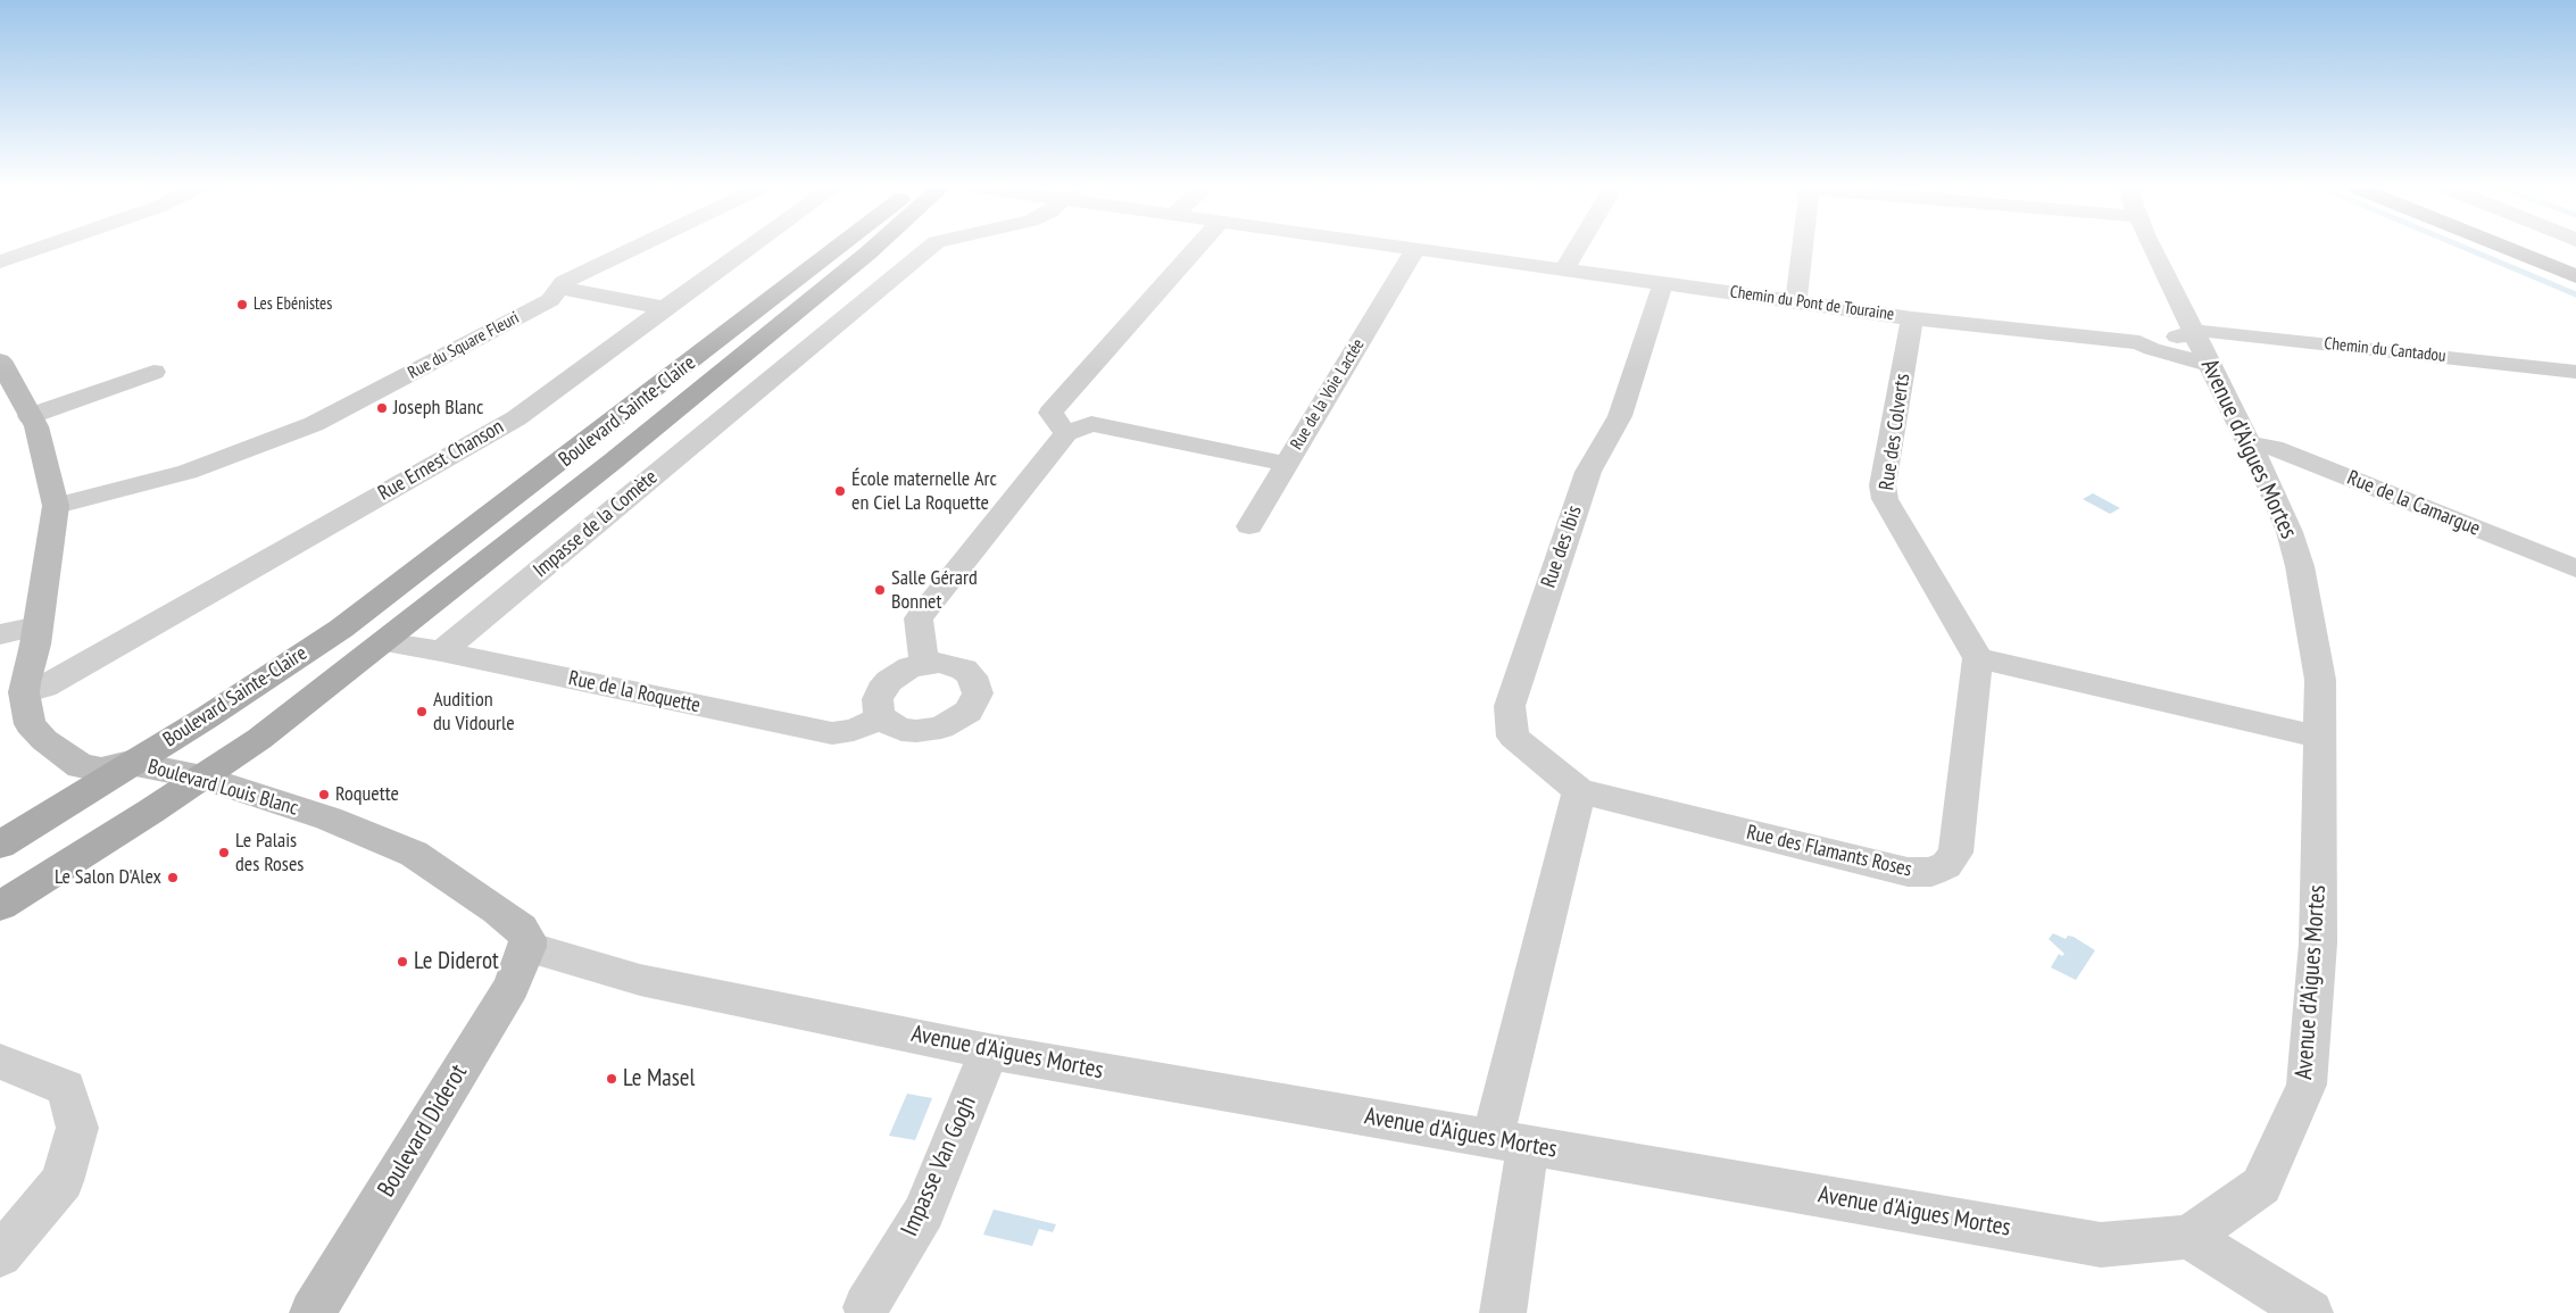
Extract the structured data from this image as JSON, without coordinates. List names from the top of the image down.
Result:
{
  "streets": {
    "main road": ["Boulevard Sainte-Claire", "Boulevard Louis Blanc", "Boulevard Diderot"],
    "street": [
      "Chemin du Pont de Touraine",
      "Rue du Square Fleuri",
      "Chemin du Cantadou",
      "Rue de la Voie Lactée",
      "Rue des Colverts",
      "Avenue d'Aigues Mortes",
      "Rue Ernest Chanson",
      "Rue de la Camargue",
      "Impasse de la Comète",
      "Rue des Ibis",
      "Rue de la Roquette",
      "Rue des Flamants Roses",
      "Impasse Van Gogh"
    ]
  },
  "crossings": [
    ["Chemin du Pont de Touraine", "Chemin du Cantadou"],
    ["Chemin du Pont de Touraine", "Rue de la Voie Lactée"],
    ["Chemin du Pont de Touraine", "Rue des Colverts"],
    ["Chemin du Pont de Touraine", "Avenue d'Aigues Mortes"],
    ["Chemin du Pont de Touraine", "Rue des Ibis"],
    ["Rue du Square Fleuri", "Boulevard Louis Blanc"],
    ["Chemin du Cantadou", "Avenue d'Aigues Mortes"],
    ["Boulevard Sainte-Claire", "Rue de la Roquette"],
    ["Boulevard Sainte-Claire", "Boulevard Louis Blanc"],
    ["Rue des Colverts", "Rue des Flamants Roses"],
    ["Avenue d'Aigues Mortes", "Rue de la Camargue"],
    ["Avenue d'Aigues Mortes", "Boulevard Louis Blanc"],
    ["Avenue d'Aigues Mortes", "Boulevard Diderot"],
    ["Avenue d'Aigues Mortes", "Impasse Van Gogh"],
    ["Rue Ernest Chanson", "Boulevard Louis Blanc"],
    ["Impasse de la Comète", "Rue de la Roquette"],
    ["Rue des Ibis", "Rue des Flamants Roses"],
    ["Boulevard Louis Blanc", "Boulevard Diderot"]
  ],
  "places": [
    "Les Ebénistes",
    "Joseph Blanc",
    "École maternelle Arc en Ciel La Roquette",
    "Salle Gérard Bonnet",
    "Audition du Vidourle",
    "Roquette",
    "Le Palais des Roses",
    "Le Salon D'Alex",
    "Le Diderot",
    "Le Masel"
  ]
}
